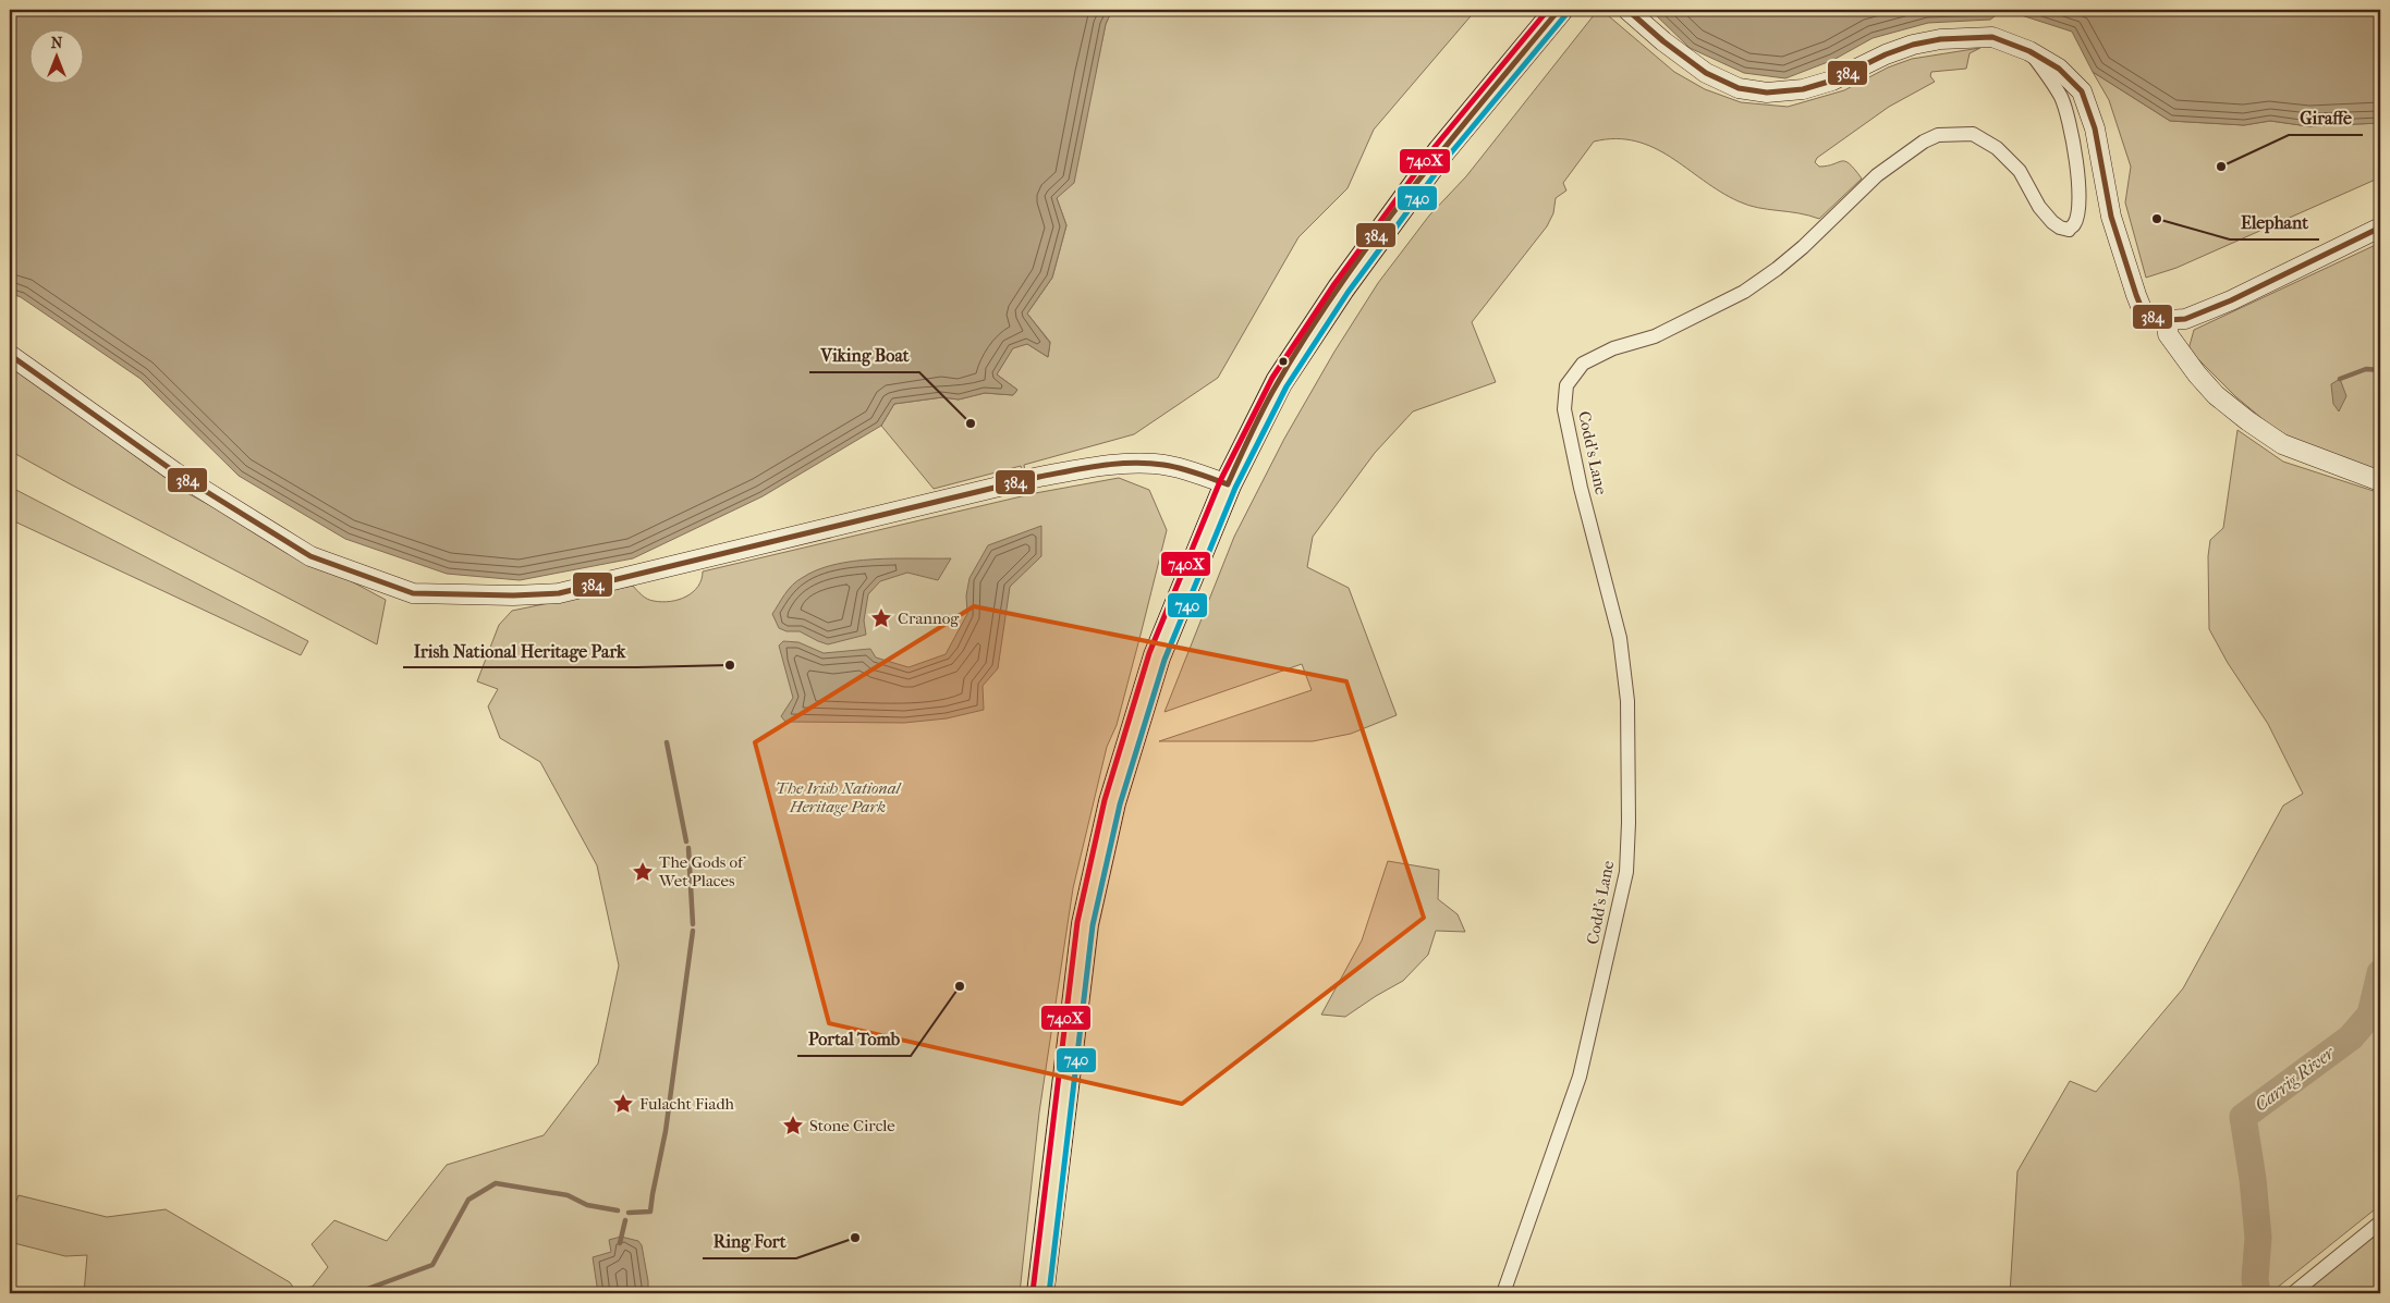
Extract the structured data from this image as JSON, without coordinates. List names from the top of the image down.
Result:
{
  "streets": {
    "street": ["Codd's Lane"]
  },
  "water": ["Carrig River"],
  "parks": ["The Irish National Heritage Park"],
  "places": {
    "other": [
      "Giraffe",
      "Elephant",
      "Viking Boat",
      "Irish National Heritage Park",
      "Portal Tomb",
      "Ring Fort"
    ],
    "place": [
      "Crannog",
      "The Gods of Wet Places",
      "Fulacht Fiadh",
      "Stone Circle"
    ]
  },
  "lines": ["transit line 384", "transit line 740X", "transit line 740"],
  "north": "top"
}
